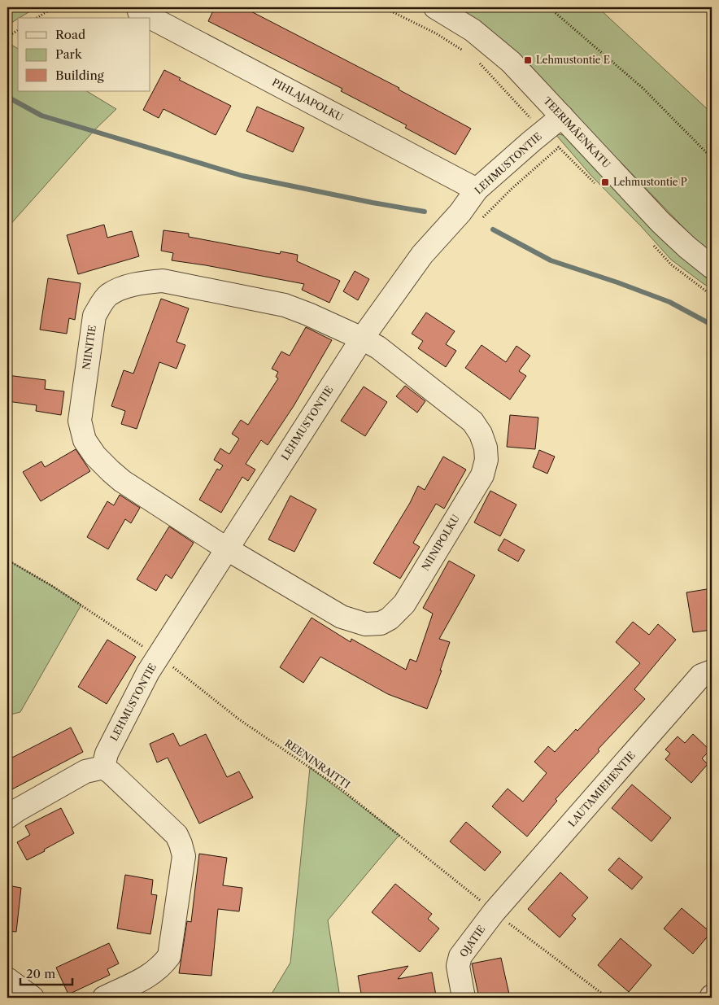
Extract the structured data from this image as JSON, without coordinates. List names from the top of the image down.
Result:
{
  "streets": {
    "street": [
      "PIHLAJAPOLKU",
      "TEERIMÄENKATU",
      "LEHMUSTONTIE",
      "NIINITIE",
      "NIINIPOLKU",
      "LAUTAMIEHENTIE",
      "OJATIE"
    ],
    "path": ["REENINRAITTI"]
  },
  "crossings": [
    ["PIHLAJAPOLKU", "LEHMUSTONTIE"],
    ["TEERIMÄENKATU", "LEHMUSTONTIE"],
    ["LEHMUSTONTIE", "NIINITIE"],
    ["LEHMUSTONTIE", "NIINIPOLKU"],
    ["LEHMUSTONTIE", "REENINRAITTI"],
    ["NIINITIE", "NIINIPOLKU"],
    ["REENINRAITTI", "LAUTAMIEHENTIE"],
    ["REENINRAITTI", "OJATIE"],
    ["LAUTAMIEHENTIE", "OJATIE"]
  ],
  "places": {
    "transit": ["Lehmustontie E", "Lehmustontie P"]
  },
  "legend": ["Road", "Park", "Building"],
  "scale_bar": "20 m"
}
